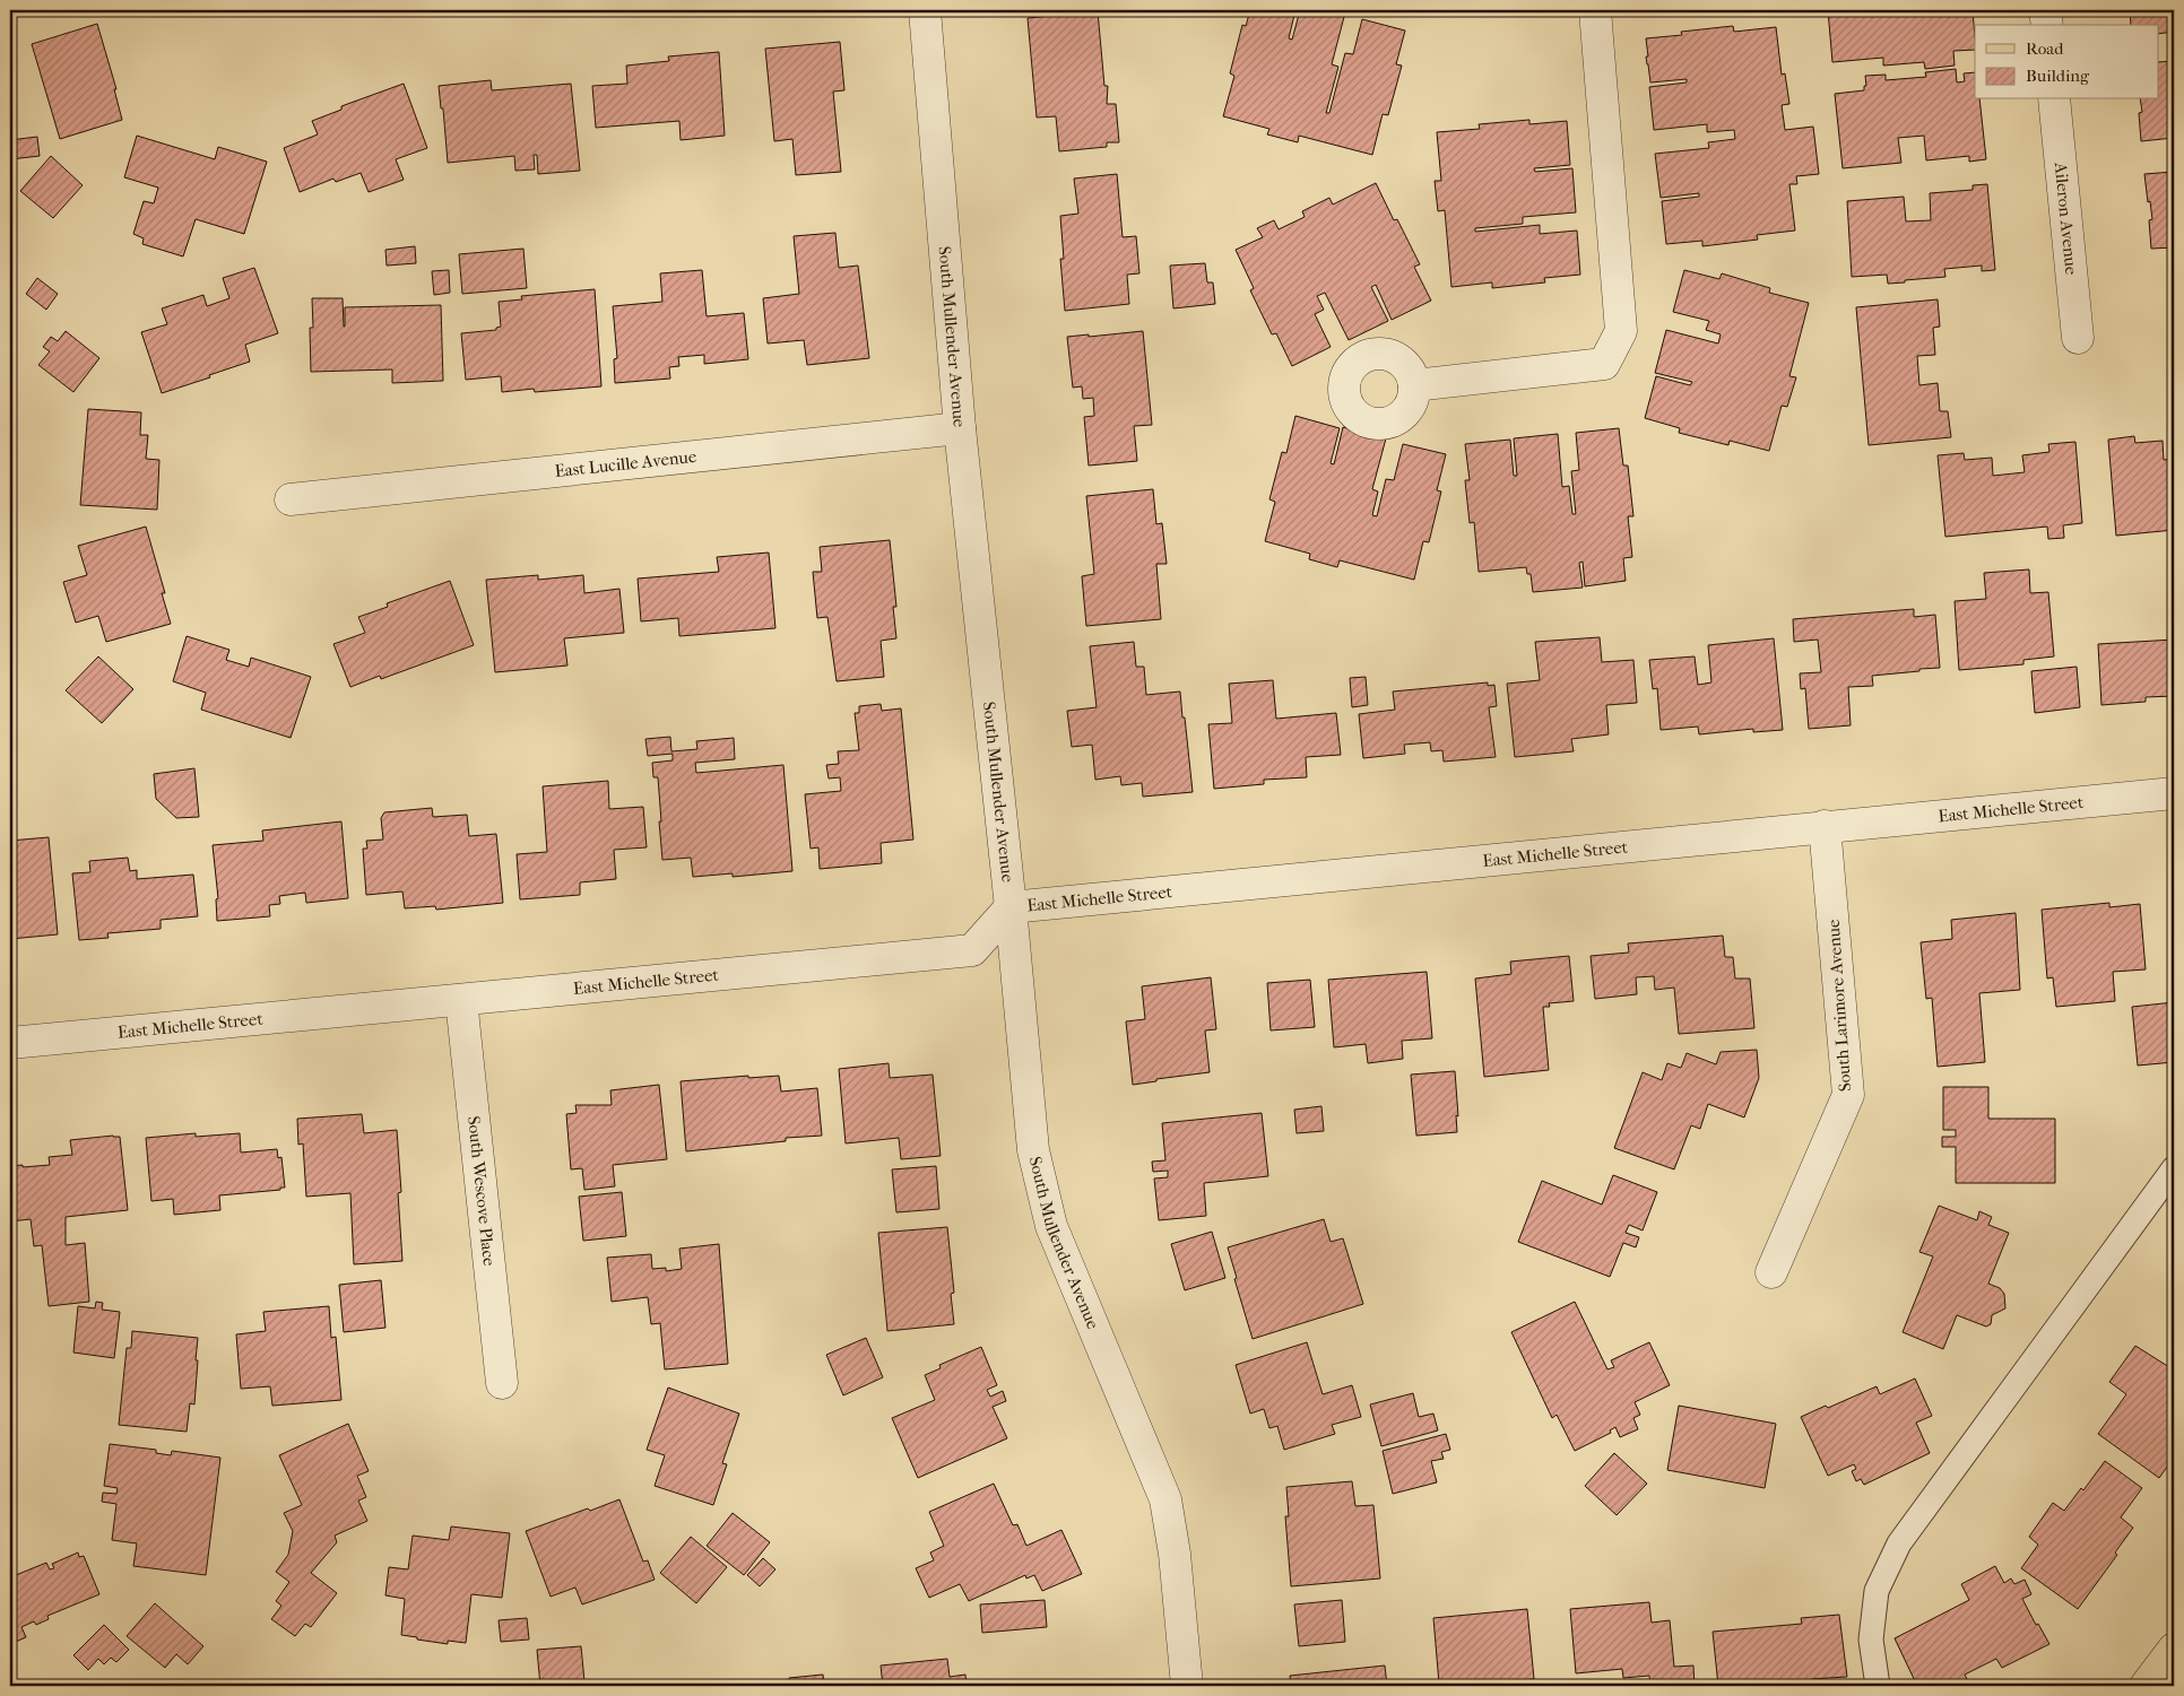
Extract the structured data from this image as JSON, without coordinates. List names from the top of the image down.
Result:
{
  "streets": {
    "street": [
      "Aileron Avenue",
      "South Mullender Avenue",
      "East Lucille Avenue",
      "East Michelle Street",
      "South Larimore Avenue",
      "South Wescove Place"
    ]
  },
  "crossings": [
    ["South Mullender Avenue", "East Lucille Avenue"],
    ["South Mullender Avenue", "East Michelle Street"],
    ["East Michelle Street", "South Larimore Avenue"],
    ["East Michelle Street", "South Wescove Place"]
  ],
  "legend": ["Road", "Building"]
}
